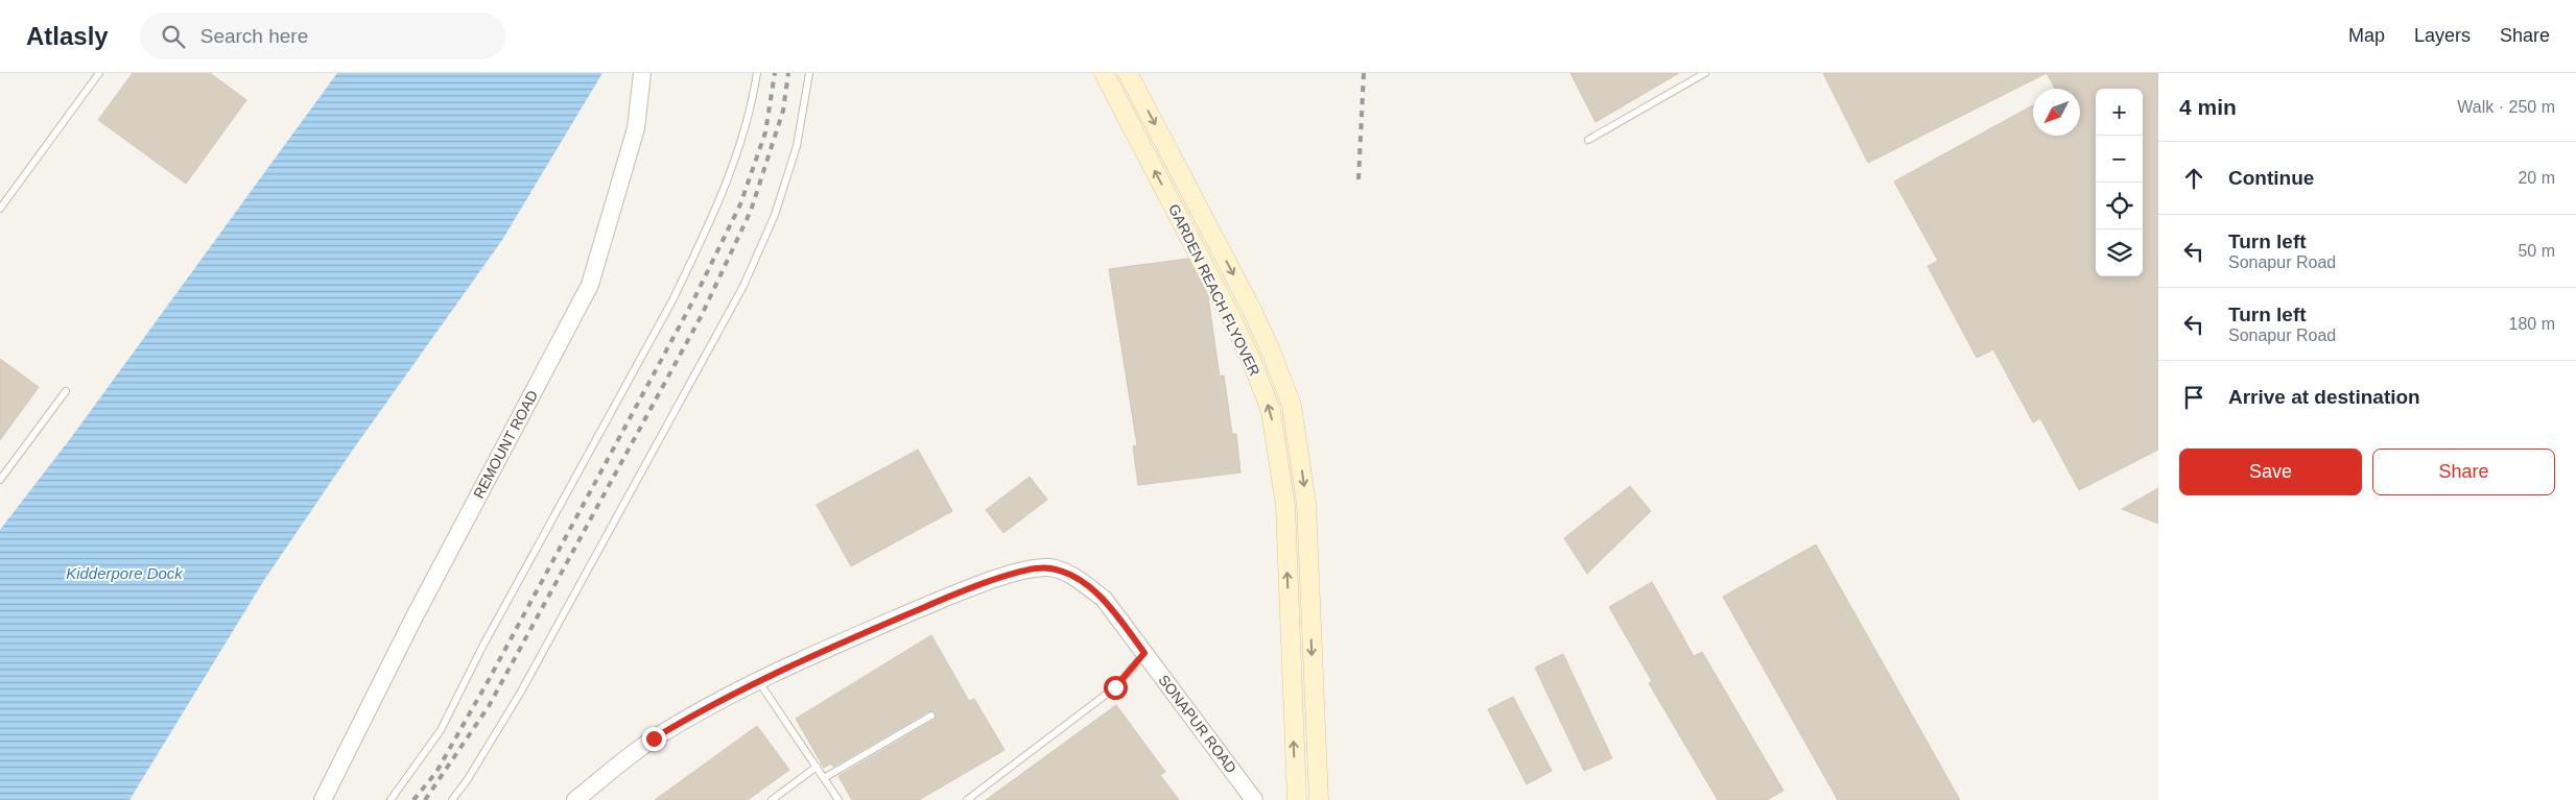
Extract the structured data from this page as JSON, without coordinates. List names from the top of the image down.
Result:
{
  "streets": {
    "main road": ["GARDEN REACH FLYOVER"],
    "street": ["REMOUNT ROAD", "SONAPUR ROAD"]
  },
  "water": ["Kidderpore Dock"],
  "north": "bottom left",
  "page": {
    "header": "Atlasly",
    "search": "Search here",
    "nav": ["Map", "Layers", "Share"],
    "heading": ["4 min", "Walk · 250 m"],
    "map_buttons": ["+", "−"],
    "list": [
      ["Continue", "20 m"],
      ["Turn left", "Sonapur Road", "50 m"],
      ["Turn left", "Sonapur Road", "180 m"],
      "Arrive at destination"
    ],
    "buttons": ["Save", "Share"]
  }
}
